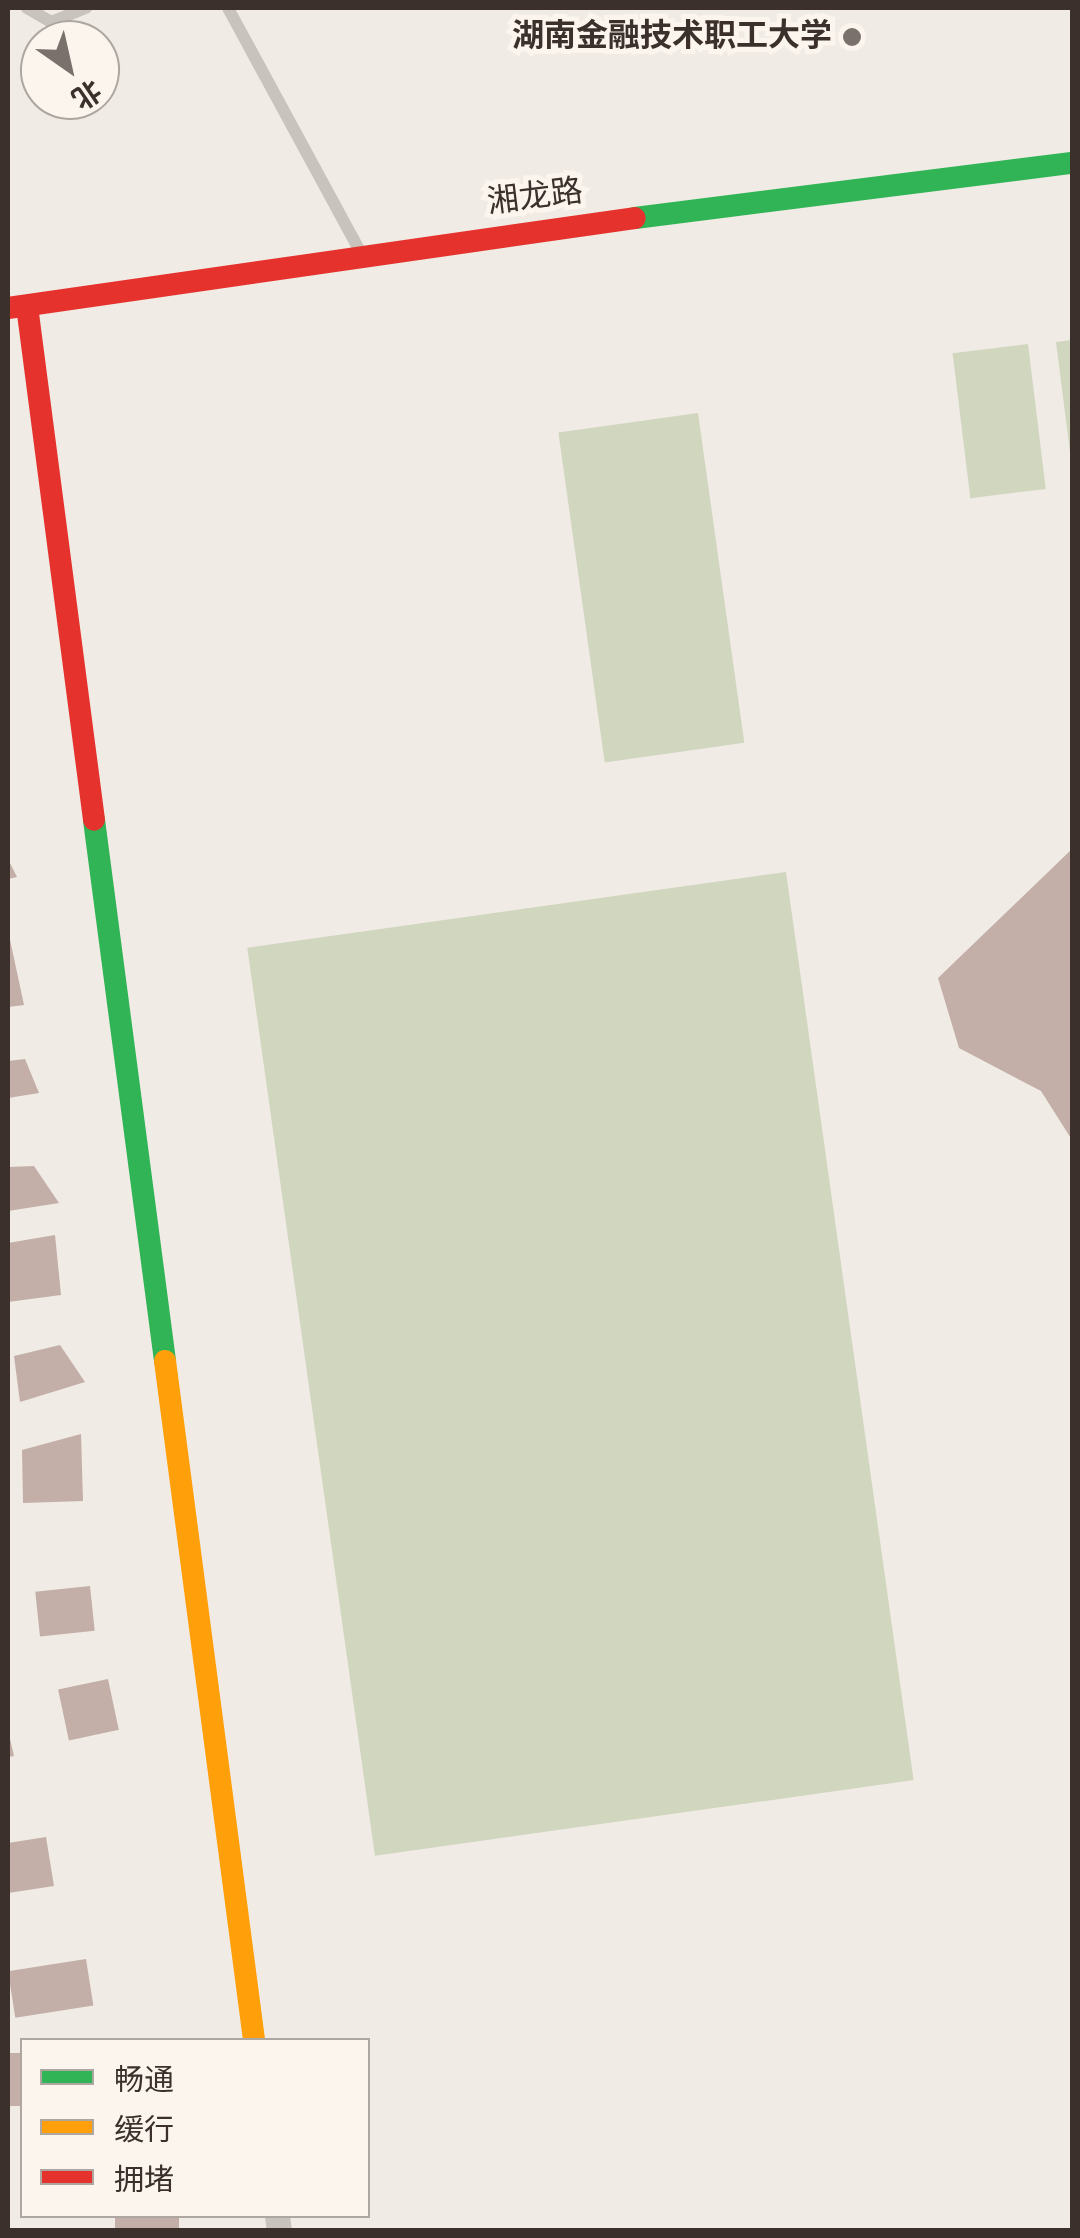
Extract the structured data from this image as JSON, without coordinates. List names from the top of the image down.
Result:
{
  "streets": {
    "street": ["湘龙路"]
  },
  "places": ["湖南金融技术职工大学"],
  "legend": ["畅通", "缓行", "拥堵"],
  "north": "bottom right"
}
